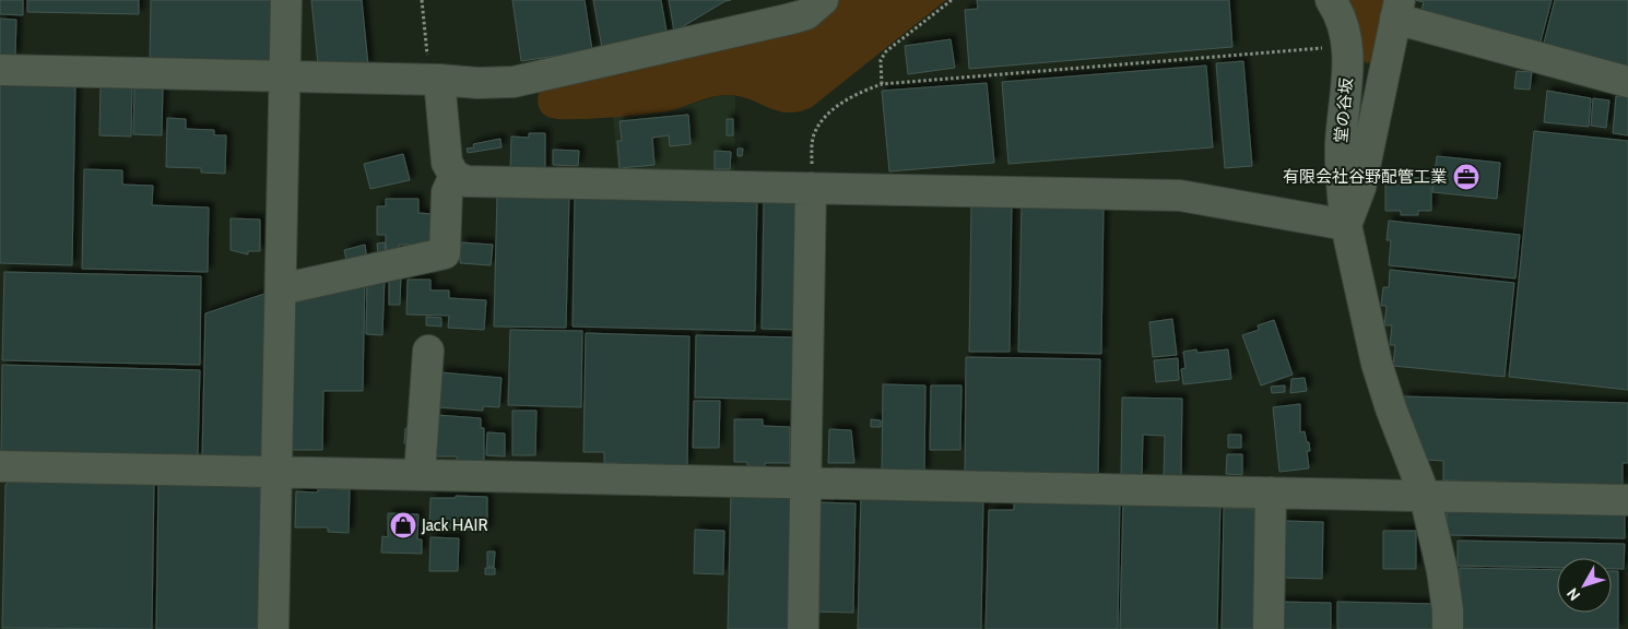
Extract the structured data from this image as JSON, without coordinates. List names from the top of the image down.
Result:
{
  "streets": {
    "street": ["堂の谷坂"]
  },
  "places": {
    "office": ["有限会社谷野配管工業"],
    "shop": ["Jack HAIR"]
  },
  "north": "bottom left"
}
